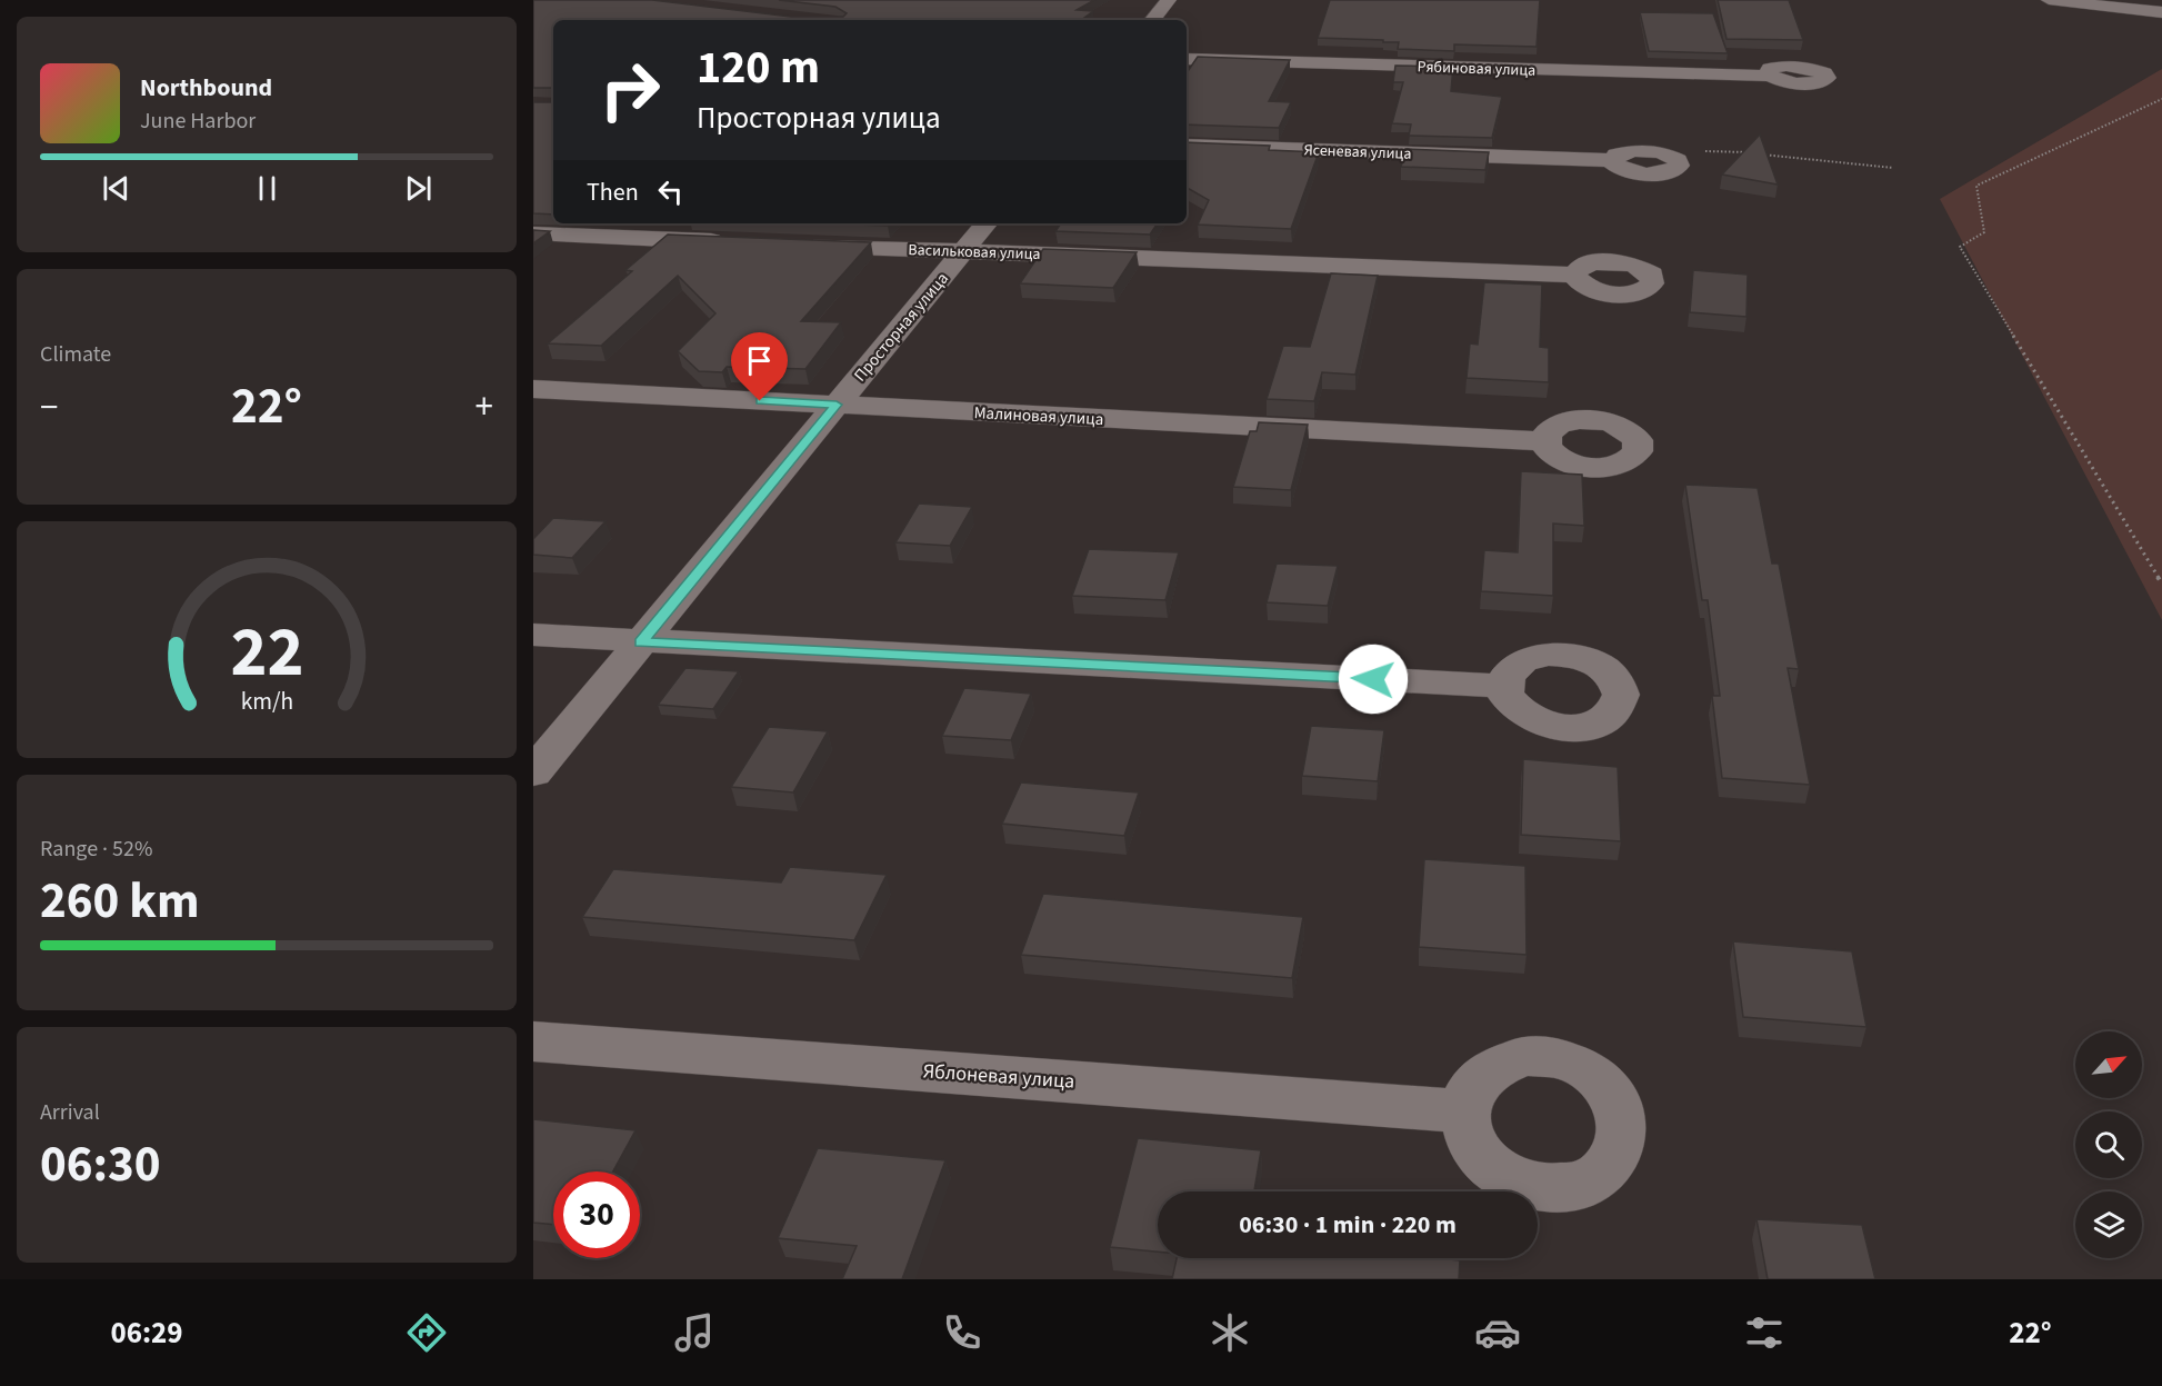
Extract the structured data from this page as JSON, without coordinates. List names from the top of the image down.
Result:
{
  "streets": {
    "street": [
      "Рябиновая улица",
      "Ясеневая улица",
      "Васильковая улица",
      "Просторная улица",
      "Малиновая улица",
      "Яблоневая улица"
    ]
  },
  "crossings": [
    ["Васильковая улица", "Просторная улица"],
    ["Просторная улица", "Малиновая улица"]
  ],
  "north": "top right",
  "page": {
    "turn": ["120 m", "Просторная улица"],
    "song": ["Northbound", "June Harbor"],
    "then": "Then",
    "tile": [
      "Climate",
      ["Range · 52%", "260 km"],
      ["Arrival", "06:30"]
    ],
    "heat": ["−", "22°", "+"],
    "limit": "30",
    "trip": "06:30 · 1 min · 220 m",
    "tabs": ["06:29", "22°"],
    "gauge": ["22", "km/h"]
  }
}
